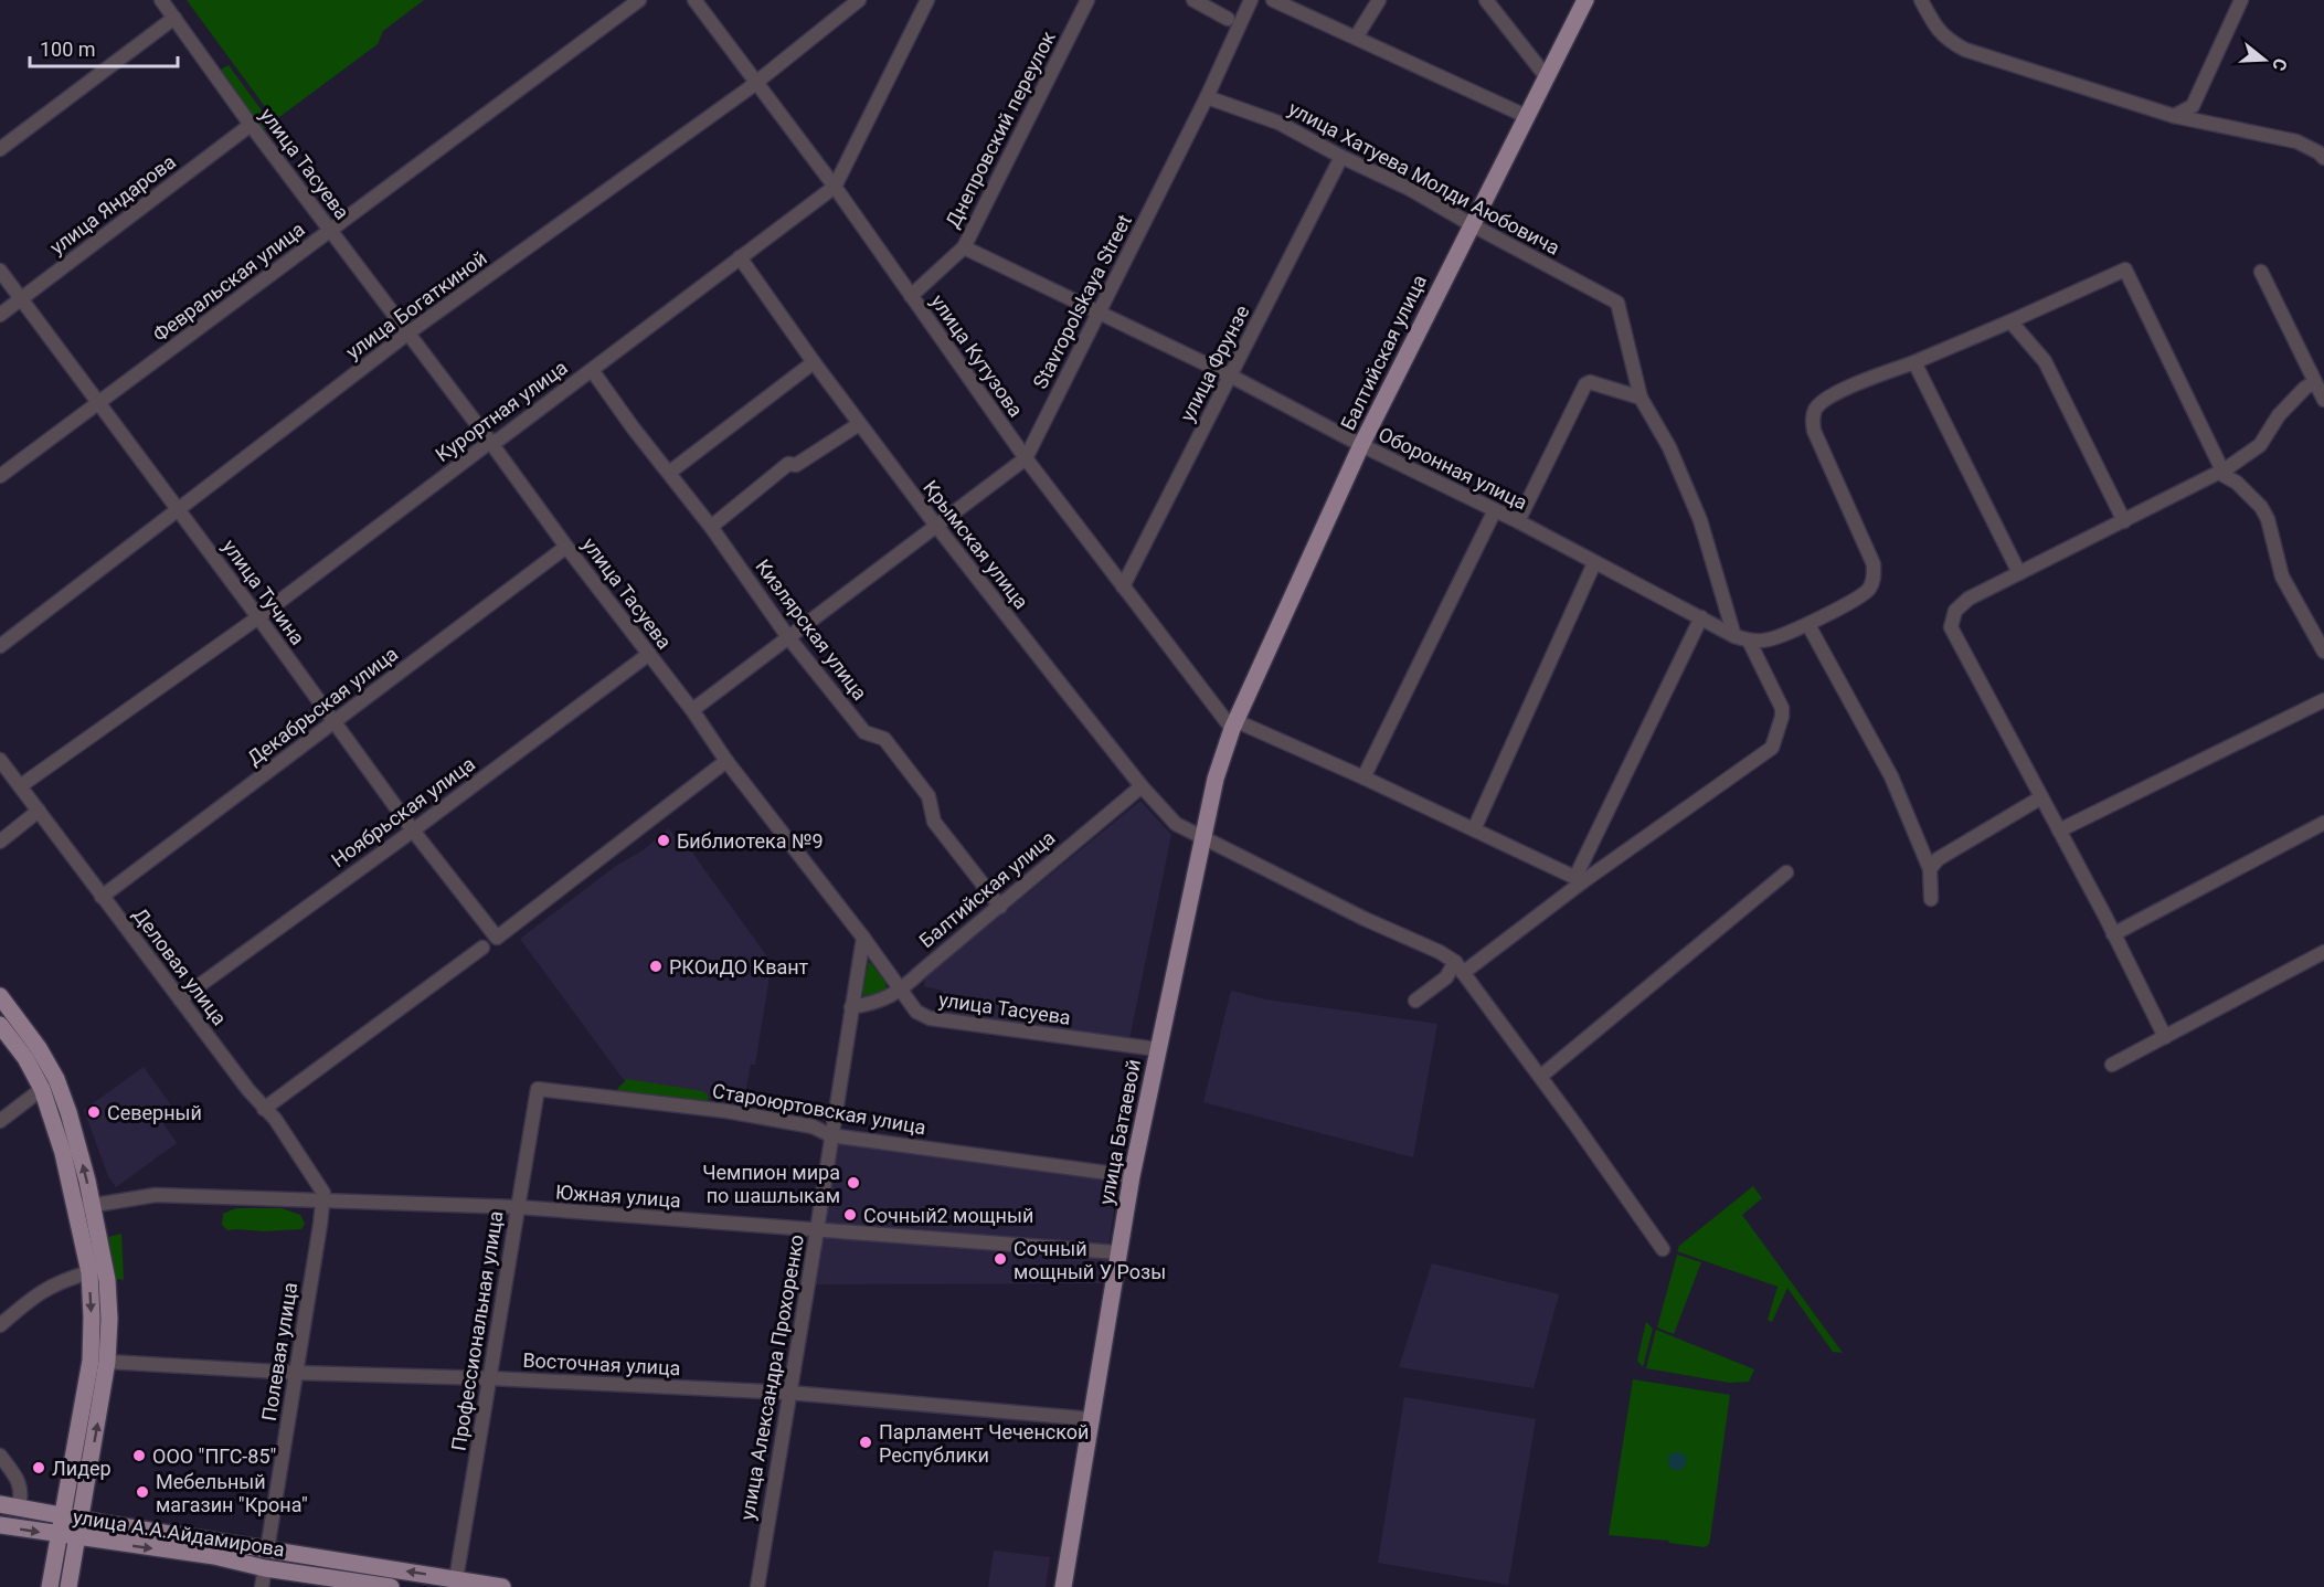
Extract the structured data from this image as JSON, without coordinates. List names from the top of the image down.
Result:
{
  "streets": {
    "main road": ["Балтийская улица", "улица Батаевой", "улица А.А.Айдамирова"],
    "street": [
      "Днепровский переулок",
      "улица Тасуева",
      "улица Хатуева Молди Аюбовича",
      "улица Яндарова",
      "Февральская улица",
      "Stavropolskaya Street",
      "улица Богаткиной",
      "улица Кутузова",
      "улица Фрунзе",
      "Курортная улица",
      "Оборонная улица",
      "Крымская улица",
      "улица Тучина",
      "Кизлярская улица",
      "Декабрьская улица",
      "Ноябрьская улица",
      "Деловая улица",
      "Староюртовская улица",
      "Южная улица",
      "Профессиональная улица",
      "Полевая улица",
      "Восточная улица",
      "улица Александра Прохоренко"
    ]
  },
  "crossings": [
    ["Днепровский переулок", "улица Кутузова"],
    ["Днепровский переулок", "Оборонная улица"],
    ["улица Тасуева", "улица Яндарова"],
    ["улица Тасуева", "Февральская улица"],
    ["улица Тасуева", "Stavropolskaya Street"],
    ["улица Тасуева", "улица Богаткиной"],
    ["улица Тасуева", "Балтийская улица"],
    ["улица Тасуева", "Курортная улица"],
    ["улица Тасуева", "улица Тучина"],
    ["улица Тасуева", "Декабрьская улица"],
    ["улица Тасуева", "Ноябрьская улица"],
    ["улица Тасуева", "улица Батаевой"],
    ["улица Тасуева", "улица Александра Прохоренко"],
    ["улица Хатуева Молди Аюбовича", "Stavropolskaya Street"],
    ["улица Хатуева Молди Аюбовича", "Балтийская улица"],
    ["улица Хатуева Молди Аюбовича", "улица Фрунзе"],
    ["улица Яндарова", "улица Тучина"],
    ["Февральская улица", "улица Тучина"],
    ["Stavropolskaya Street", "улица Кутузова"],
    ["Stavropolskaya Street", "Оборонная улица"],
    ["Stavropolskaya Street", "Крымская улица"],
    ["Stavropolskaya Street", "Кизлярская улица"],
    ["улица Богаткиной", "улица Кутузова"],
    ["улица Богаткиной", "улица Тучина"],
    ["Балтийская улица", "улица Кутузова"],
    ["Балтийская улица", "Оборонная улица"],
    ["Балтийская улица", "Крымская улица"],
    ["Балтийская улица", "Кизлярская улица"],
    ["Балтийская улица", "улица Батаевой"],
    ["Балтийская улица", "улица Александра Прохоренко"],
    ["улица Кутузова", "улица Фрунзе"],
    ["улица Кутузова", "Курортная улица"],
    ["улица Кутузова", "улица Батаевой"],
    ["улица Фрунзе", "Оборонная улица"],
    ["Курортная улица", "Крымская улица"],
    ["Курортная улица", "улица Тучина"],
    ["Курортная улица", "Кизлярская улица"],
    ["Курортная улица", "Деловая улица"],
    ["Крымская улица", "улица Батаевой"],
    ["улица Тучина", "Декабрьская улица"],
    ["улица Тучина", "Ноябрьская улица"],
    ["Декабрьская улица", "Деловая улица"],
    ["Ноябрьская улица", "Деловая улица"],
    ["Деловая улица", "Южная улица"],
    ["Деловая улица", "Полевая улица"],
    ["Староюртовская улица", "улица Батаевой"],
    ["Староюртовская улица", "Профессиональная улица"],
    ["Староюртовская улица", "улица Александра Прохоренко"],
    ["улица Батаевой", "Южная улица"],
    ["улица Батаевой", "Восточная улица"],
    ["Южная улица", "Профессиональная улица"],
    ["Южная улица", "Полевая улица"],
    ["Южная улица", "улица Александра Прохоренко"],
    ["Профессиональная улица", "Восточная улица"],
    ["Профессиональная улица", "улица А.А.Айдамирова"],
    ["Полевая улица", "Восточная улица"],
    ["Полевая улица", "улица А.А.Айдамирова"],
    ["Восточная улица", "улица Александра Прохоренко"]
  ],
  "places": [
    "Библиотека №9",
    "РКОиДО Квант",
    "Северный",
    "Чемпион мира по шашлыкам",
    "Сочный2 мощный",
    "Сочный мощный У Розы",
    "Парламент Чеченской Республики",
    "ООО \"ПГС-85\"",
    "Лидер",
    "Мебельный магазин \"Крона\""
  ],
  "scale_bar": "100 m",
  "north": "right"
}
